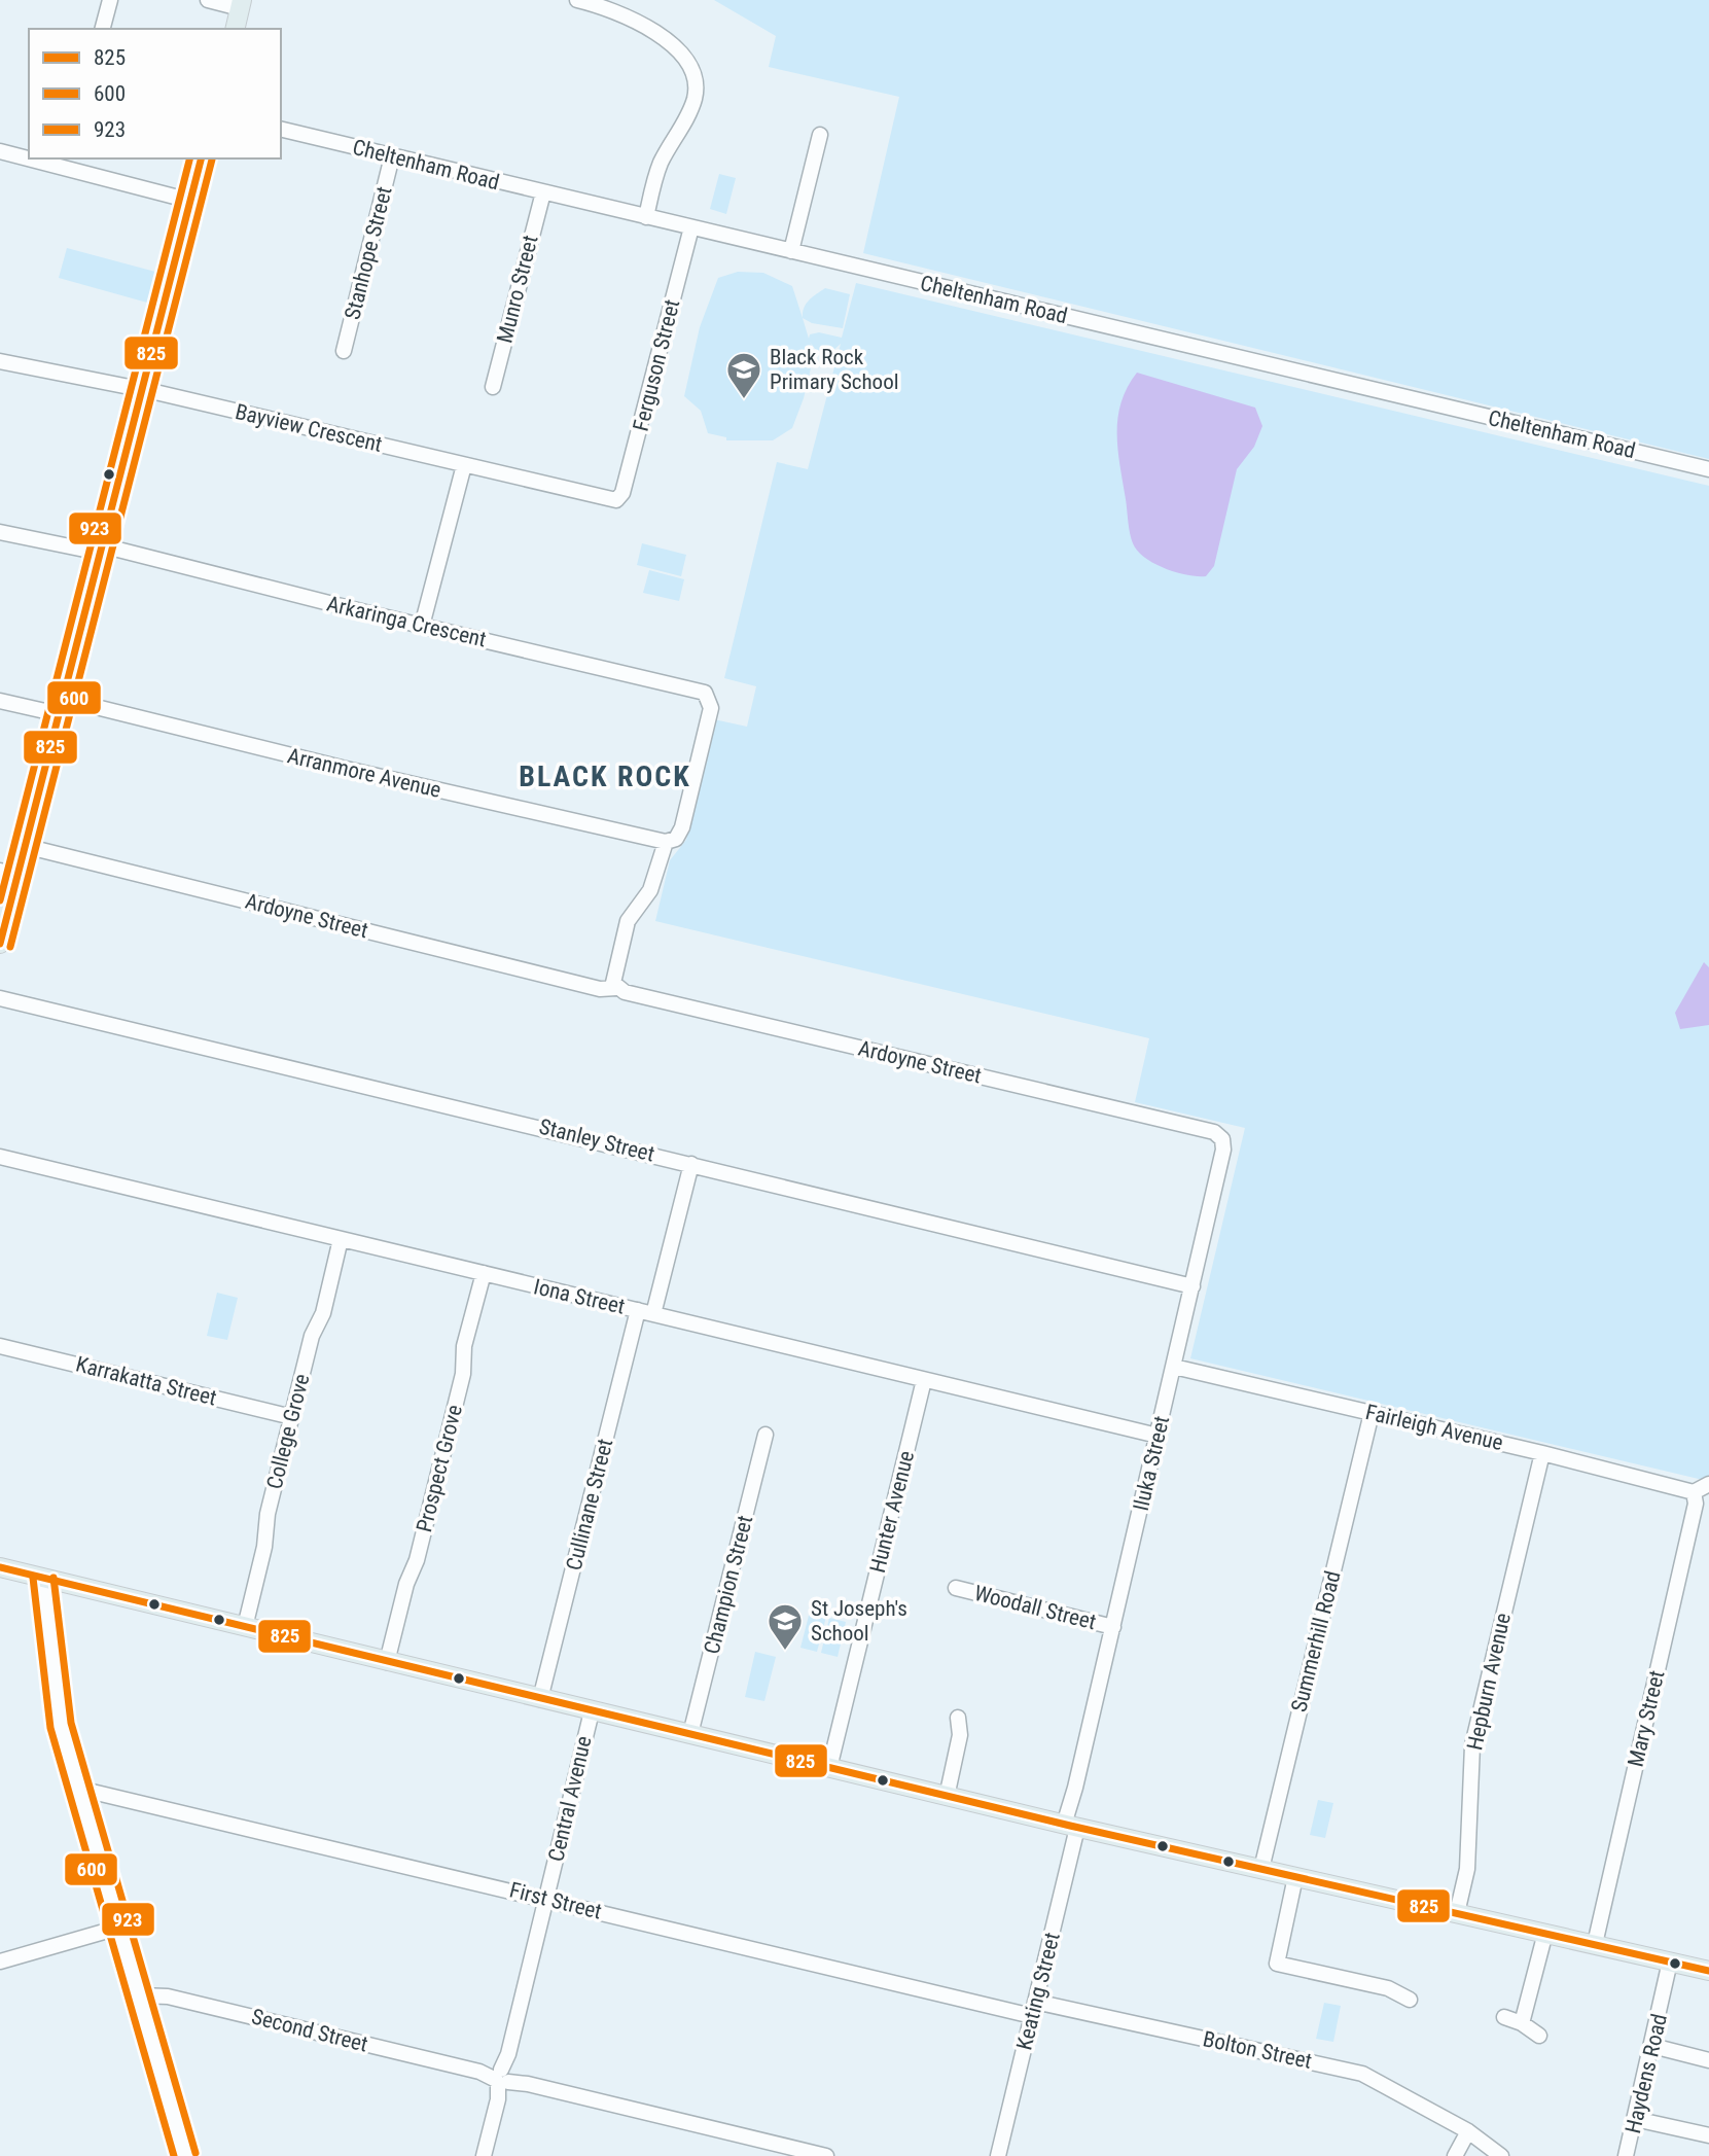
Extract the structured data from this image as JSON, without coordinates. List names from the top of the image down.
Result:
{
  "streets": {
    "street": [
      "Cheltenham Road",
      "Stanhope Street",
      "Munro Street",
      "Ferguson Street",
      "Bayview Crescent",
      "Arkaringa Crescent",
      "Arranmore Avenue",
      "Ardoyne Street",
      "Stanley Street",
      "Iona Street",
      "Karrakatta Street",
      "Fairleigh Avenue",
      "College Grove",
      "Iluka Street",
      "Prospect Grove",
      "Cullinane Street",
      "Hunter Avenue",
      "Champion Street",
      "Woodall Street",
      "Summerhill Road",
      "Hepburn Avenue",
      "Mary Street",
      "Central Avenue",
      "First Street",
      "Keating Street",
      "Second Street",
      "Bolton Street",
      "Haydens Road"
    ]
  },
  "crossings": [
    ["Cheltenham Road", "Stanhope Street"],
    ["Cheltenham Road", "Munro Street"],
    ["Cheltenham Road", "Ferguson Street"],
    ["Ferguson Street", "Bayview Crescent"],
    ["Arkaringa Crescent", "Arranmore Avenue"],
    ["Ardoyne Street", "Iluka Street"],
    ["Stanley Street", "Iluka Street"],
    ["Iona Street", "College Grove"],
    ["Iona Street", "Iluka Street"],
    ["Iona Street", "Prospect Grove"],
    ["Iona Street", "Cullinane Street"],
    ["Iona Street", "Hunter Avenue"],
    ["Karrakatta Street", "College Grove"],
    ["Fairleigh Avenue", "Iluka Street"],
    ["Fairleigh Avenue", "Summerhill Road"],
    ["Fairleigh Avenue", "Hepburn Avenue"],
    ["Fairleigh Avenue", "Mary Street"],
    ["Iluka Street", "Woodall Street"],
    ["Iluka Street", "Keating Street"],
    ["Central Avenue", "First Street"],
    ["Central Avenue", "Second Street"],
    ["First Street", "Keating Street"],
    ["First Street", "Bolton Street"],
    ["Keating Street", "Bolton Street"]
  ],
  "districts": ["BLACK ROCK"],
  "places": {
    "school or university": ["Black Rock Primary School", "St Joseph's School"]
  },
  "lines": ["transit line 825", "transit line 923", "transit line 600"],
  "legend": ["825", "600", "923"]
}
